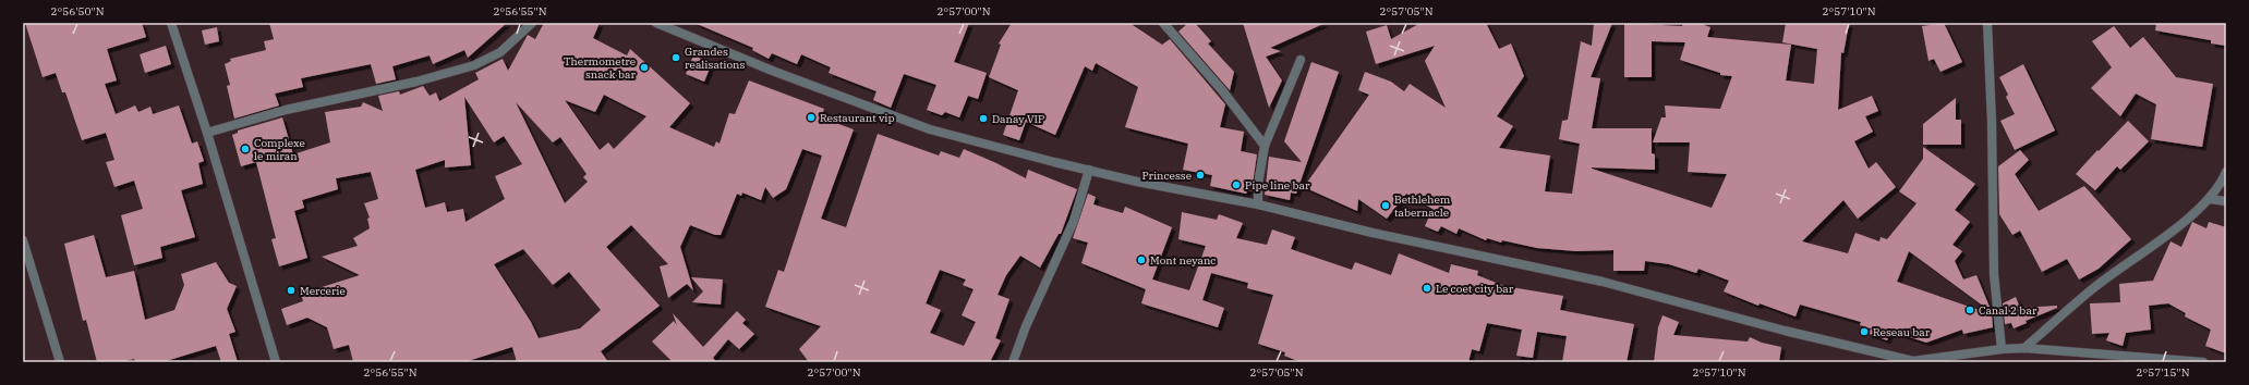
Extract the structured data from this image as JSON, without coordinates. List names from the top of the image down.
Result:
{
  "places": [
    "Grandes realisations",
    "Thermometre snack bar",
    "Restaurant vip",
    "Danay VIP",
    "Complexe le miran",
    "Princesse",
    "Pipe line bar",
    "Bethlehem tabernacle",
    "Mont neyanc",
    "Le coet city bar",
    "Mercerie",
    "Canal 2 bar",
    "Reseau bar"
  ],
  "coordinates": [
    "2°56'50\"N",
    "2°56'55\"N",
    "2°57'00\"N",
    "2°57'05\"N",
    "2°57'10\"N",
    "2°57'15\"N"
  ]
}
